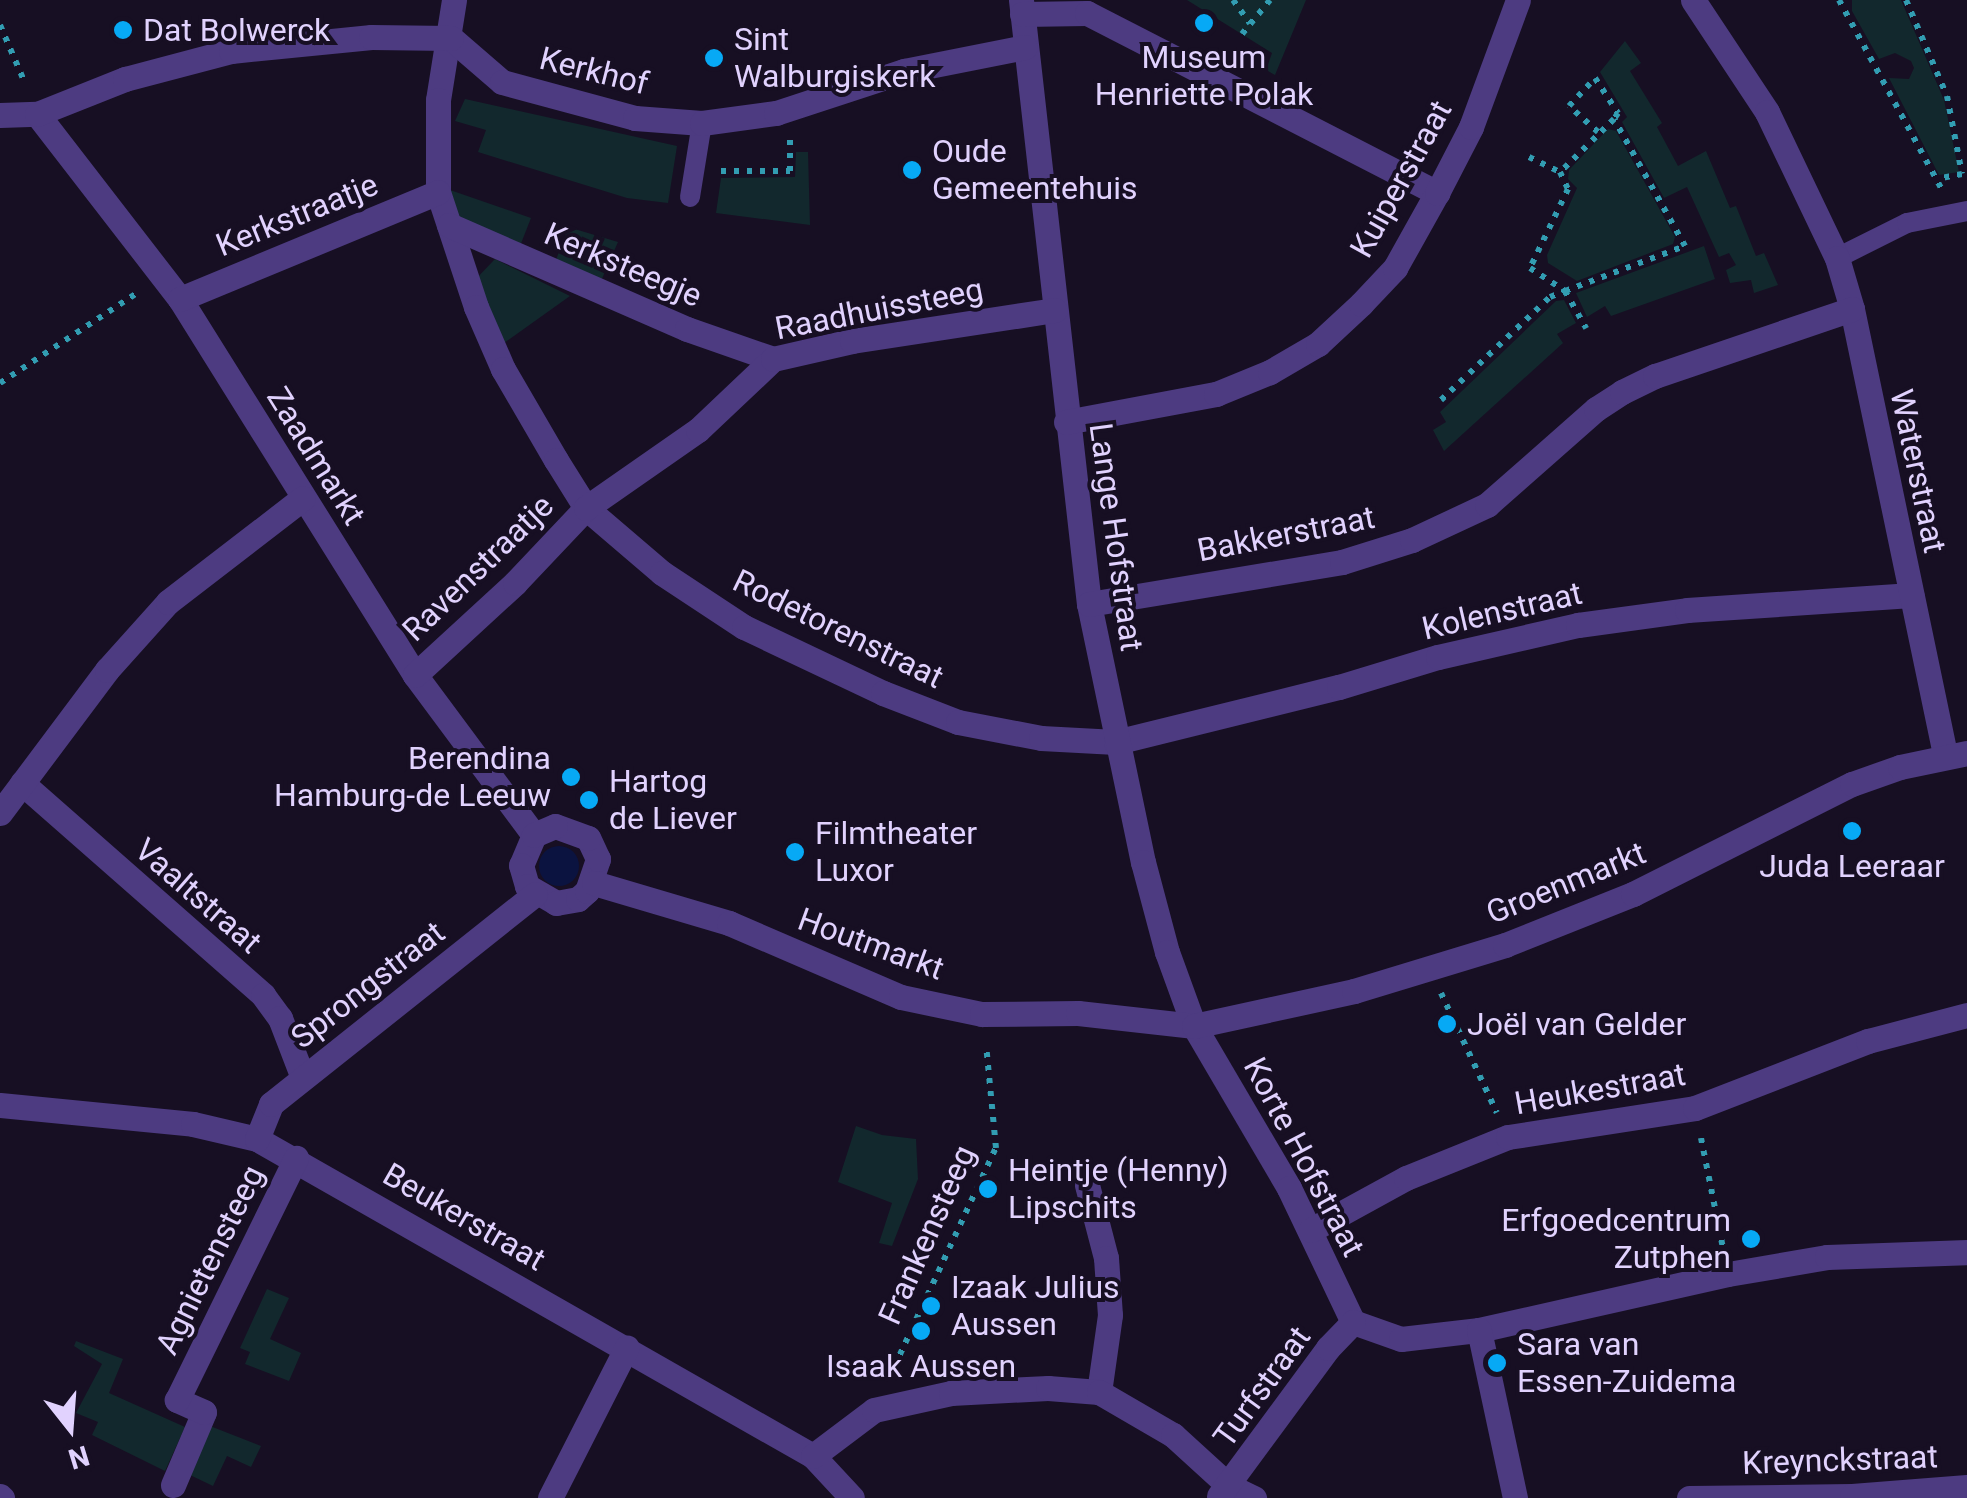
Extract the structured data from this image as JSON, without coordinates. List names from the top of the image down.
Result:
{
  "streets": {
    "street": [
      "Kerkhof",
      "Kuiperstraat",
      "Kerkstraatje",
      "Kerksteegje",
      "Raadhuissteeg",
      "Zaadmarkt",
      "Waterstraat",
      "Bakkerstraat",
      "Lange Hofstraat",
      "Ravenstraatje",
      "Kolenstraat",
      "Rodetorenstraat",
      "Groenmarkt",
      "Vaaltstraat",
      "Houtmarkt",
      "Sprongstraat",
      "Heukestraat",
      "Korte Hofstraat",
      "Beukerstraat",
      "Agnietensteeg",
      "Turfstraat",
      "Kreynckstraat"
    ],
    "path": ["Frankensteeg"]
  },
  "crossings": [
    ["Kerkhof", "Lange Hofstraat"],
    ["Kerkhof", "Rodetorenstraat"],
    ["Kuiperstraat", "Lange Hofstraat"],
    ["Kerkstraatje", "Zaadmarkt"],
    ["Kerkstraatje", "Rodetorenstraat"],
    ["Kerksteegje", "Raadhuissteeg"],
    ["Kerksteegje", "Rodetorenstraat"],
    ["Raadhuissteeg", "Lange Hofstraat"],
    ["Raadhuissteeg", "Ravenstraatje"],
    ["Raadhuissteeg", "Rodetorenstraat"],
    ["Zaadmarkt", "Ravenstraatje"],
    ["Zaadmarkt", "Houtmarkt"],
    ["Zaadmarkt", "Sprongstraat"],
    ["Waterstraat", "Bakkerstraat"],
    ["Waterstraat", "Kolenstraat"],
    ["Waterstraat", "Groenmarkt"],
    ["Bakkerstraat", "Lange Hofstraat"],
    ["Lange Hofstraat", "Kolenstraat"],
    ["Lange Hofstraat", "Rodetorenstraat"],
    ["Lange Hofstraat", "Groenmarkt"],
    ["Lange Hofstraat", "Houtmarkt"],
    ["Lange Hofstraat", "Korte Hofstraat"],
    ["Ravenstraatje", "Rodetorenstraat"],
    ["Kolenstraat", "Rodetorenstraat"],
    ["Groenmarkt", "Houtmarkt"],
    ["Groenmarkt", "Korte Hofstraat"],
    ["Vaaltstraat", "Sprongstraat"],
    ["Houtmarkt", "Sprongstraat"],
    ["Houtmarkt", "Korte Hofstraat"],
    ["Houtmarkt", "Frankensteeg"],
    ["Sprongstraat", "Beukerstraat"],
    ["Heukestraat", "Korte Hofstraat"],
    ["Korte Hofstraat", "Turfstraat"],
    ["Beukerstraat", "Agnietensteeg"]
  ],
  "places": [
    "Museum Henriette Polak",
    "Dat Bolwerck",
    "Sint Walburgiskerk",
    "Oude Gemeentehuis",
    "Berendina Hamburg-de Leeuw",
    "Hartog de Liever",
    "Juda Leeraar",
    "Filmtheater Luxor",
    "Joël van Gelder",
    "Heintje (Henny) Lipschits",
    "Erfgoedcentrum Zutphen",
    "Izaak Julius Aussen",
    "Isaak Aussen",
    "Sara van Essen-Zuidema"
  ],
  "north": "bottom"
}
